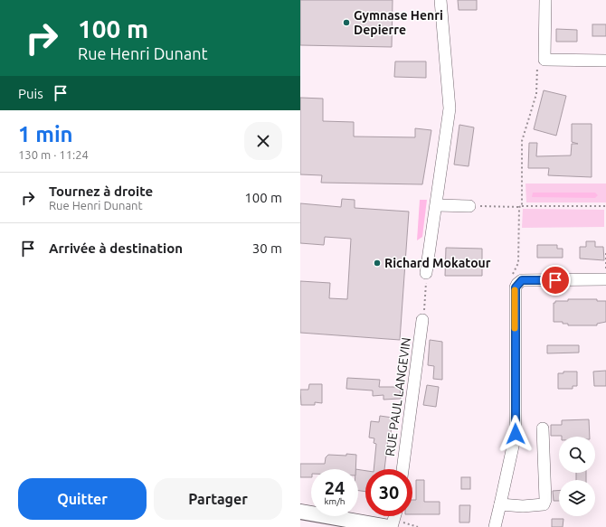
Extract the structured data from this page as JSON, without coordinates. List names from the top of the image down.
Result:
{
  "streets": {
    "street": ["RUE PAUL LANGEVIN"]
  },
  "places": ["Gymnase Henri Depierre", "Richard Mokatour"],
  "page": {
    "turn": ["100 m", "Rue Henri Dunant"],
    "then": "Puis",
    "heading": ["1 min", "130 m · 11:24"],
    "list": [
      {
        "name": "Tournez à droite",
        "note": "Rue Henri Dunant",
        "value": "100 m"
      },
      {
        "name": "Arrivée à destination",
        "value": "30 m"
      }
    ],
    "speed": "24 km/h",
    "limit": "30",
    "buttons": ["Quitter", "Partager"]
  }
}
